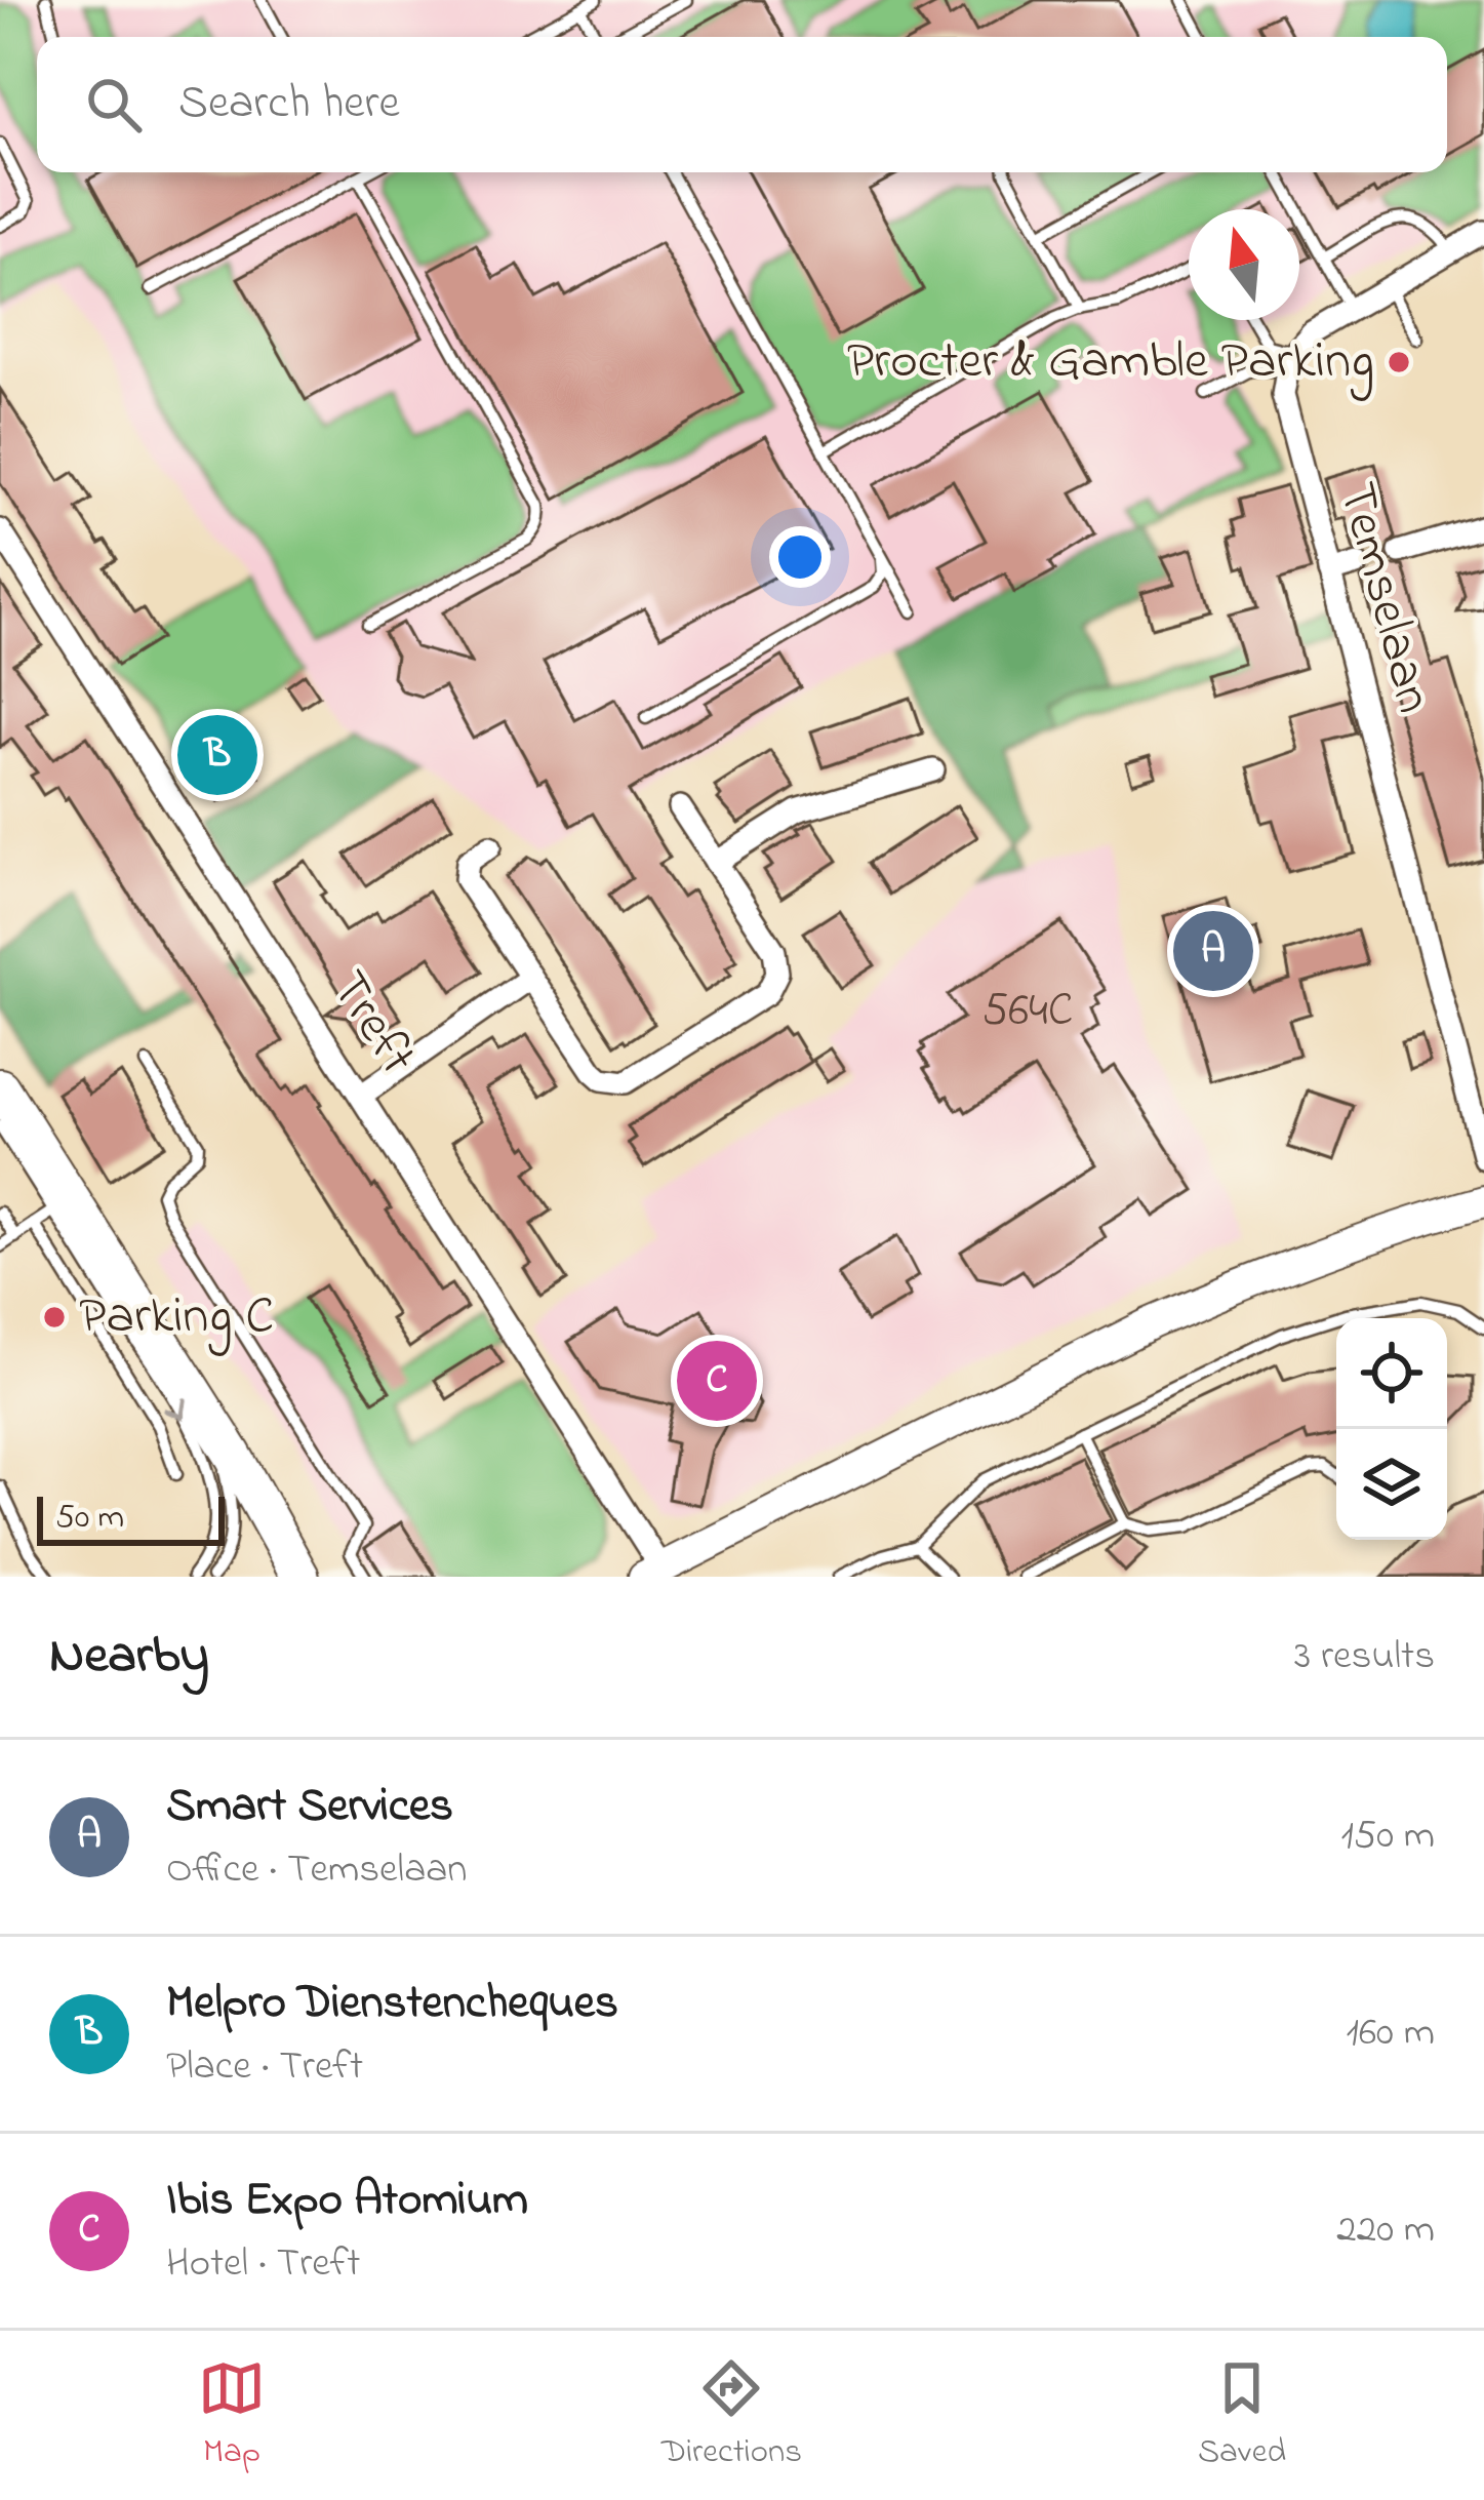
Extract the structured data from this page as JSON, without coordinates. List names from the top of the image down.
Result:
{
  "streets": {
    "street": ["Temselaan", "Treft"]
  },
  "places": ["Procter & Gamble Parking", "Parking C"],
  "house_numbers": ["564C"],
  "scale_bar": "50 m",
  "north": "top",
  "page": {
    "search": "Search here",
    "pins": ["B", "A", "C"],
    "scale": "50 m",
    "heading": ["Nearby", "3 results"],
    "list": [
      {
        "mark": "A",
        "name": "Smart Services",
        "note": "Office · Temselaan",
        "value": "150 m"
      },
      {
        "mark": "B",
        "name": "Melpro Dienstencheques",
        "note": "Place · Treft",
        "value": "160 m"
      },
      {
        "mark": "C",
        "name": "Ibis Expo Atomium",
        "note": "Hotel · Treft",
        "value": "220 m"
      }
    ],
    "nav": ["Map", "Directions", "Saved"]
  }
}
